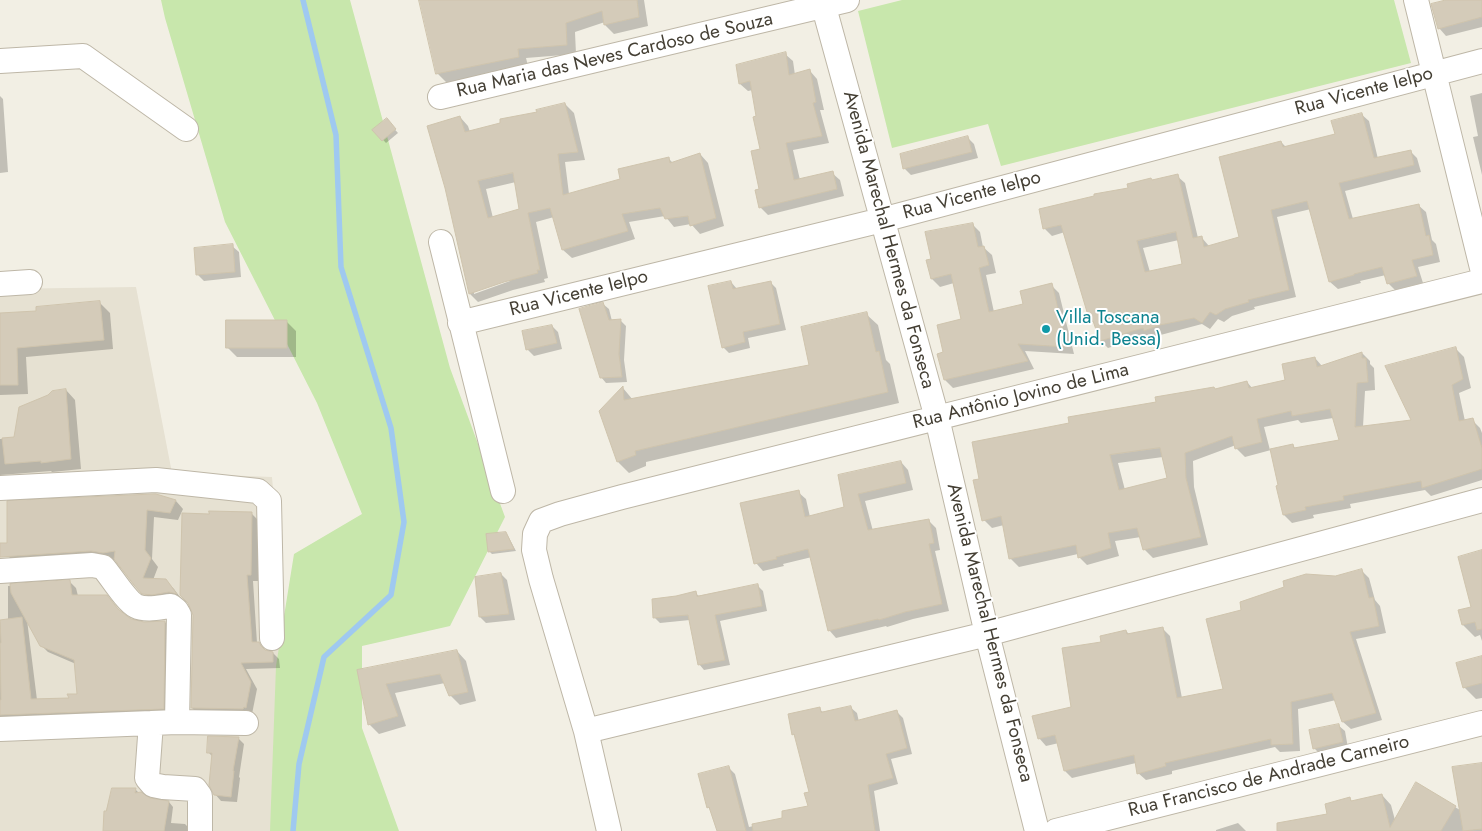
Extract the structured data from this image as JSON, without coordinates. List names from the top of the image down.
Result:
{
  "streets": {
    "street": [
      "Rua Maria das Neves Cardoso de Souza",
      "Rua Vicente Ielpo",
      "Avenida Marechal Hermes da Fonseca",
      "Rua Antônio Jovino de Lima",
      "Rua Francisco de Andrade Carneiro"
    ]
  },
  "crossings": [
    ["Rua Maria das Neves Cardoso de Souza", "Avenida Marechal Hermes da Fonseca"],
    ["Rua Vicente Ielpo", "Avenida Marechal Hermes da Fonseca"],
    ["Avenida Marechal Hermes da Fonseca", "Rua Antônio Jovino de Lima"]
  ],
  "places": ["Villa Toscana (Unid. Bessa)"]
}
